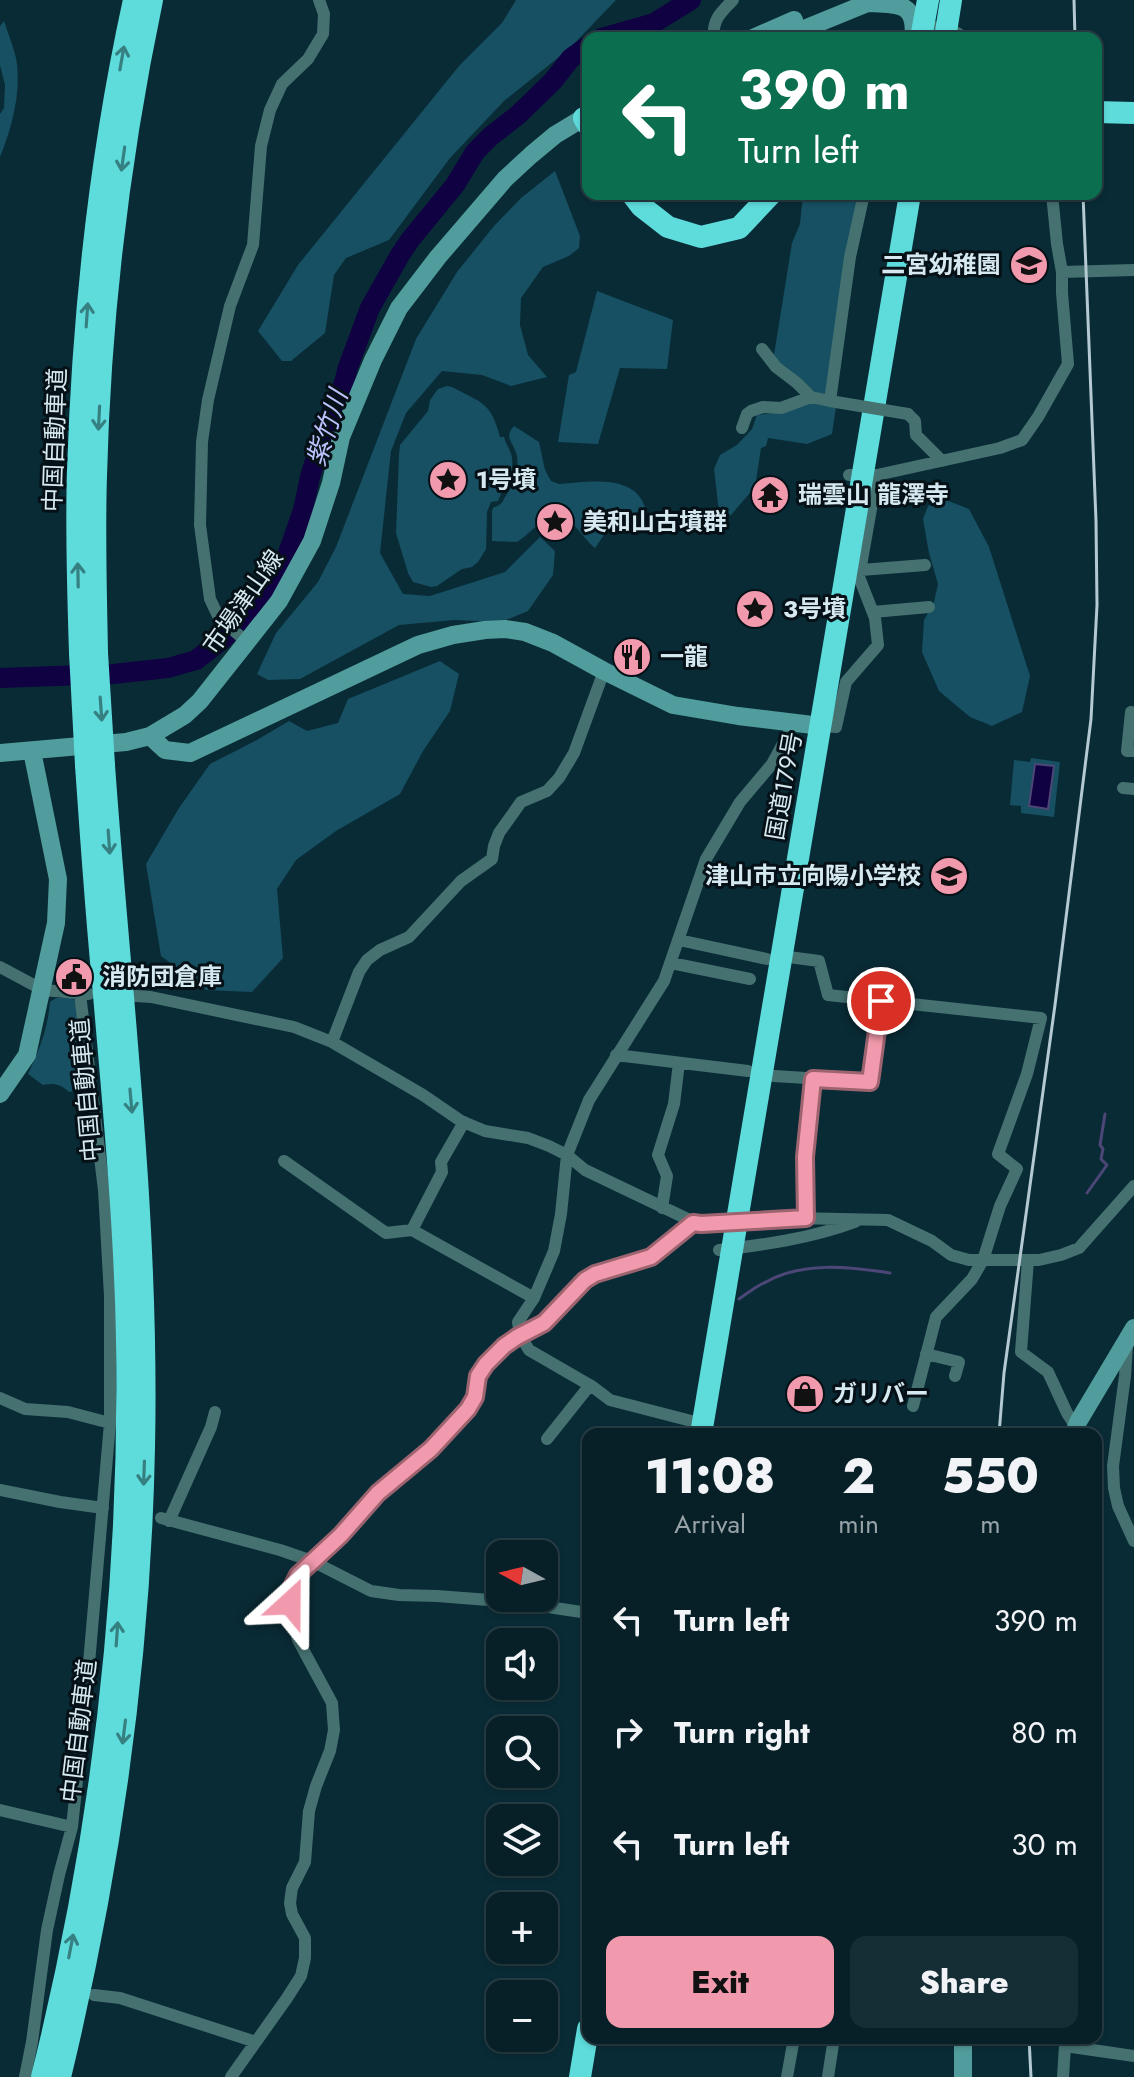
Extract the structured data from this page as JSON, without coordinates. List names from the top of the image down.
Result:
{
  "streets": {
    "highway": ["中国自動車道", "国道179号"],
    "street": ["市場津山線"]
  },
  "water": ["紫竹川"],
  "places": {
    "school or university": ["二宮幼稚園", "津山市立向陽小学校"],
    "place": ["1号墳", "美和山古墳群", "3号墳"],
    "temple": ["瑞雲山 龍澤寺"],
    "restaurant": ["一龍"],
    "public building": ["消防団倉庫"],
    "shop": ["ガリバー"]
  },
  "north": "left",
  "page": {
    "turn": ["390 m", "Turn left"],
    "eta": [
      "11:08",
      "Arrival",
      "2",
      "min",
      "550",
      "m"
    ],
    "map_buttons": ["+", "−"],
    "list": [
      {
        "name": "Turn left",
        "value": "390 m"
      },
      {
        "name": "Turn right",
        "value": "80 m"
      },
      {
        "name": "Turn left",
        "value": "30 m"
      }
    ],
    "buttons": ["Exit", "Share"]
  }
}
